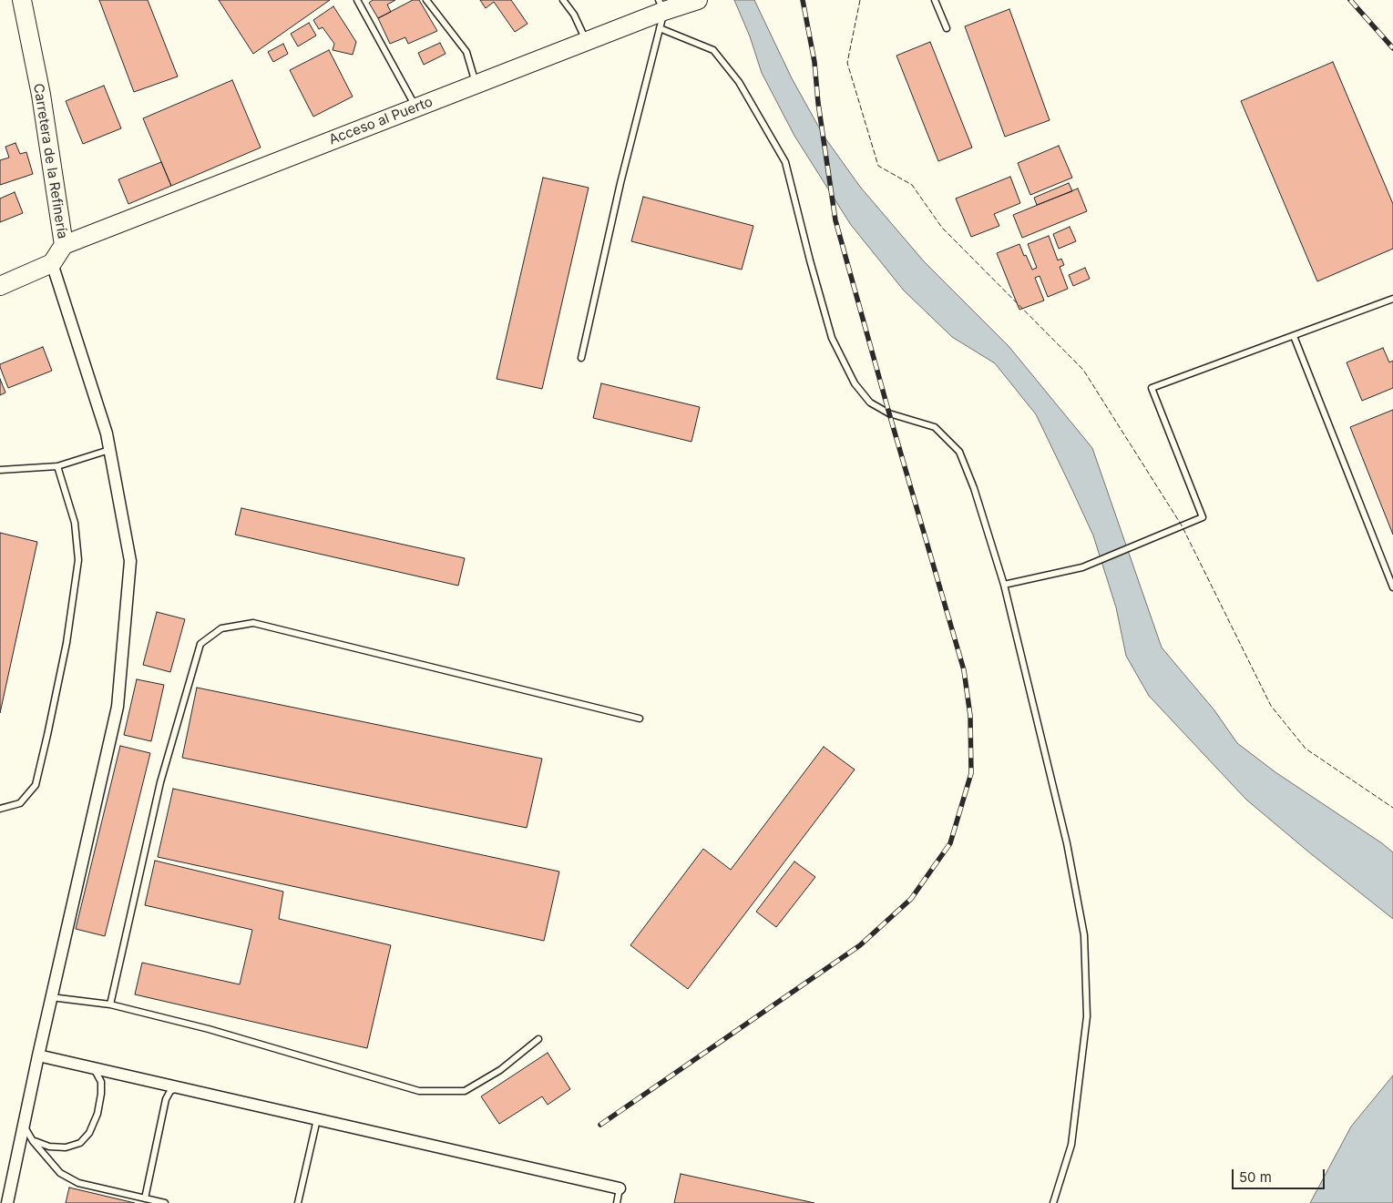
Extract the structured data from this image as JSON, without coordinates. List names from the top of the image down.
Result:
{
  "streets": {
    "main road": ["Acceso al Puerto", "Carretera de la Refinería"]
  },
  "crossings": [
    ["Acceso al Puerto", "Carretera de la Refinería"]
  ],
  "scale_bar": "50 m"
}
